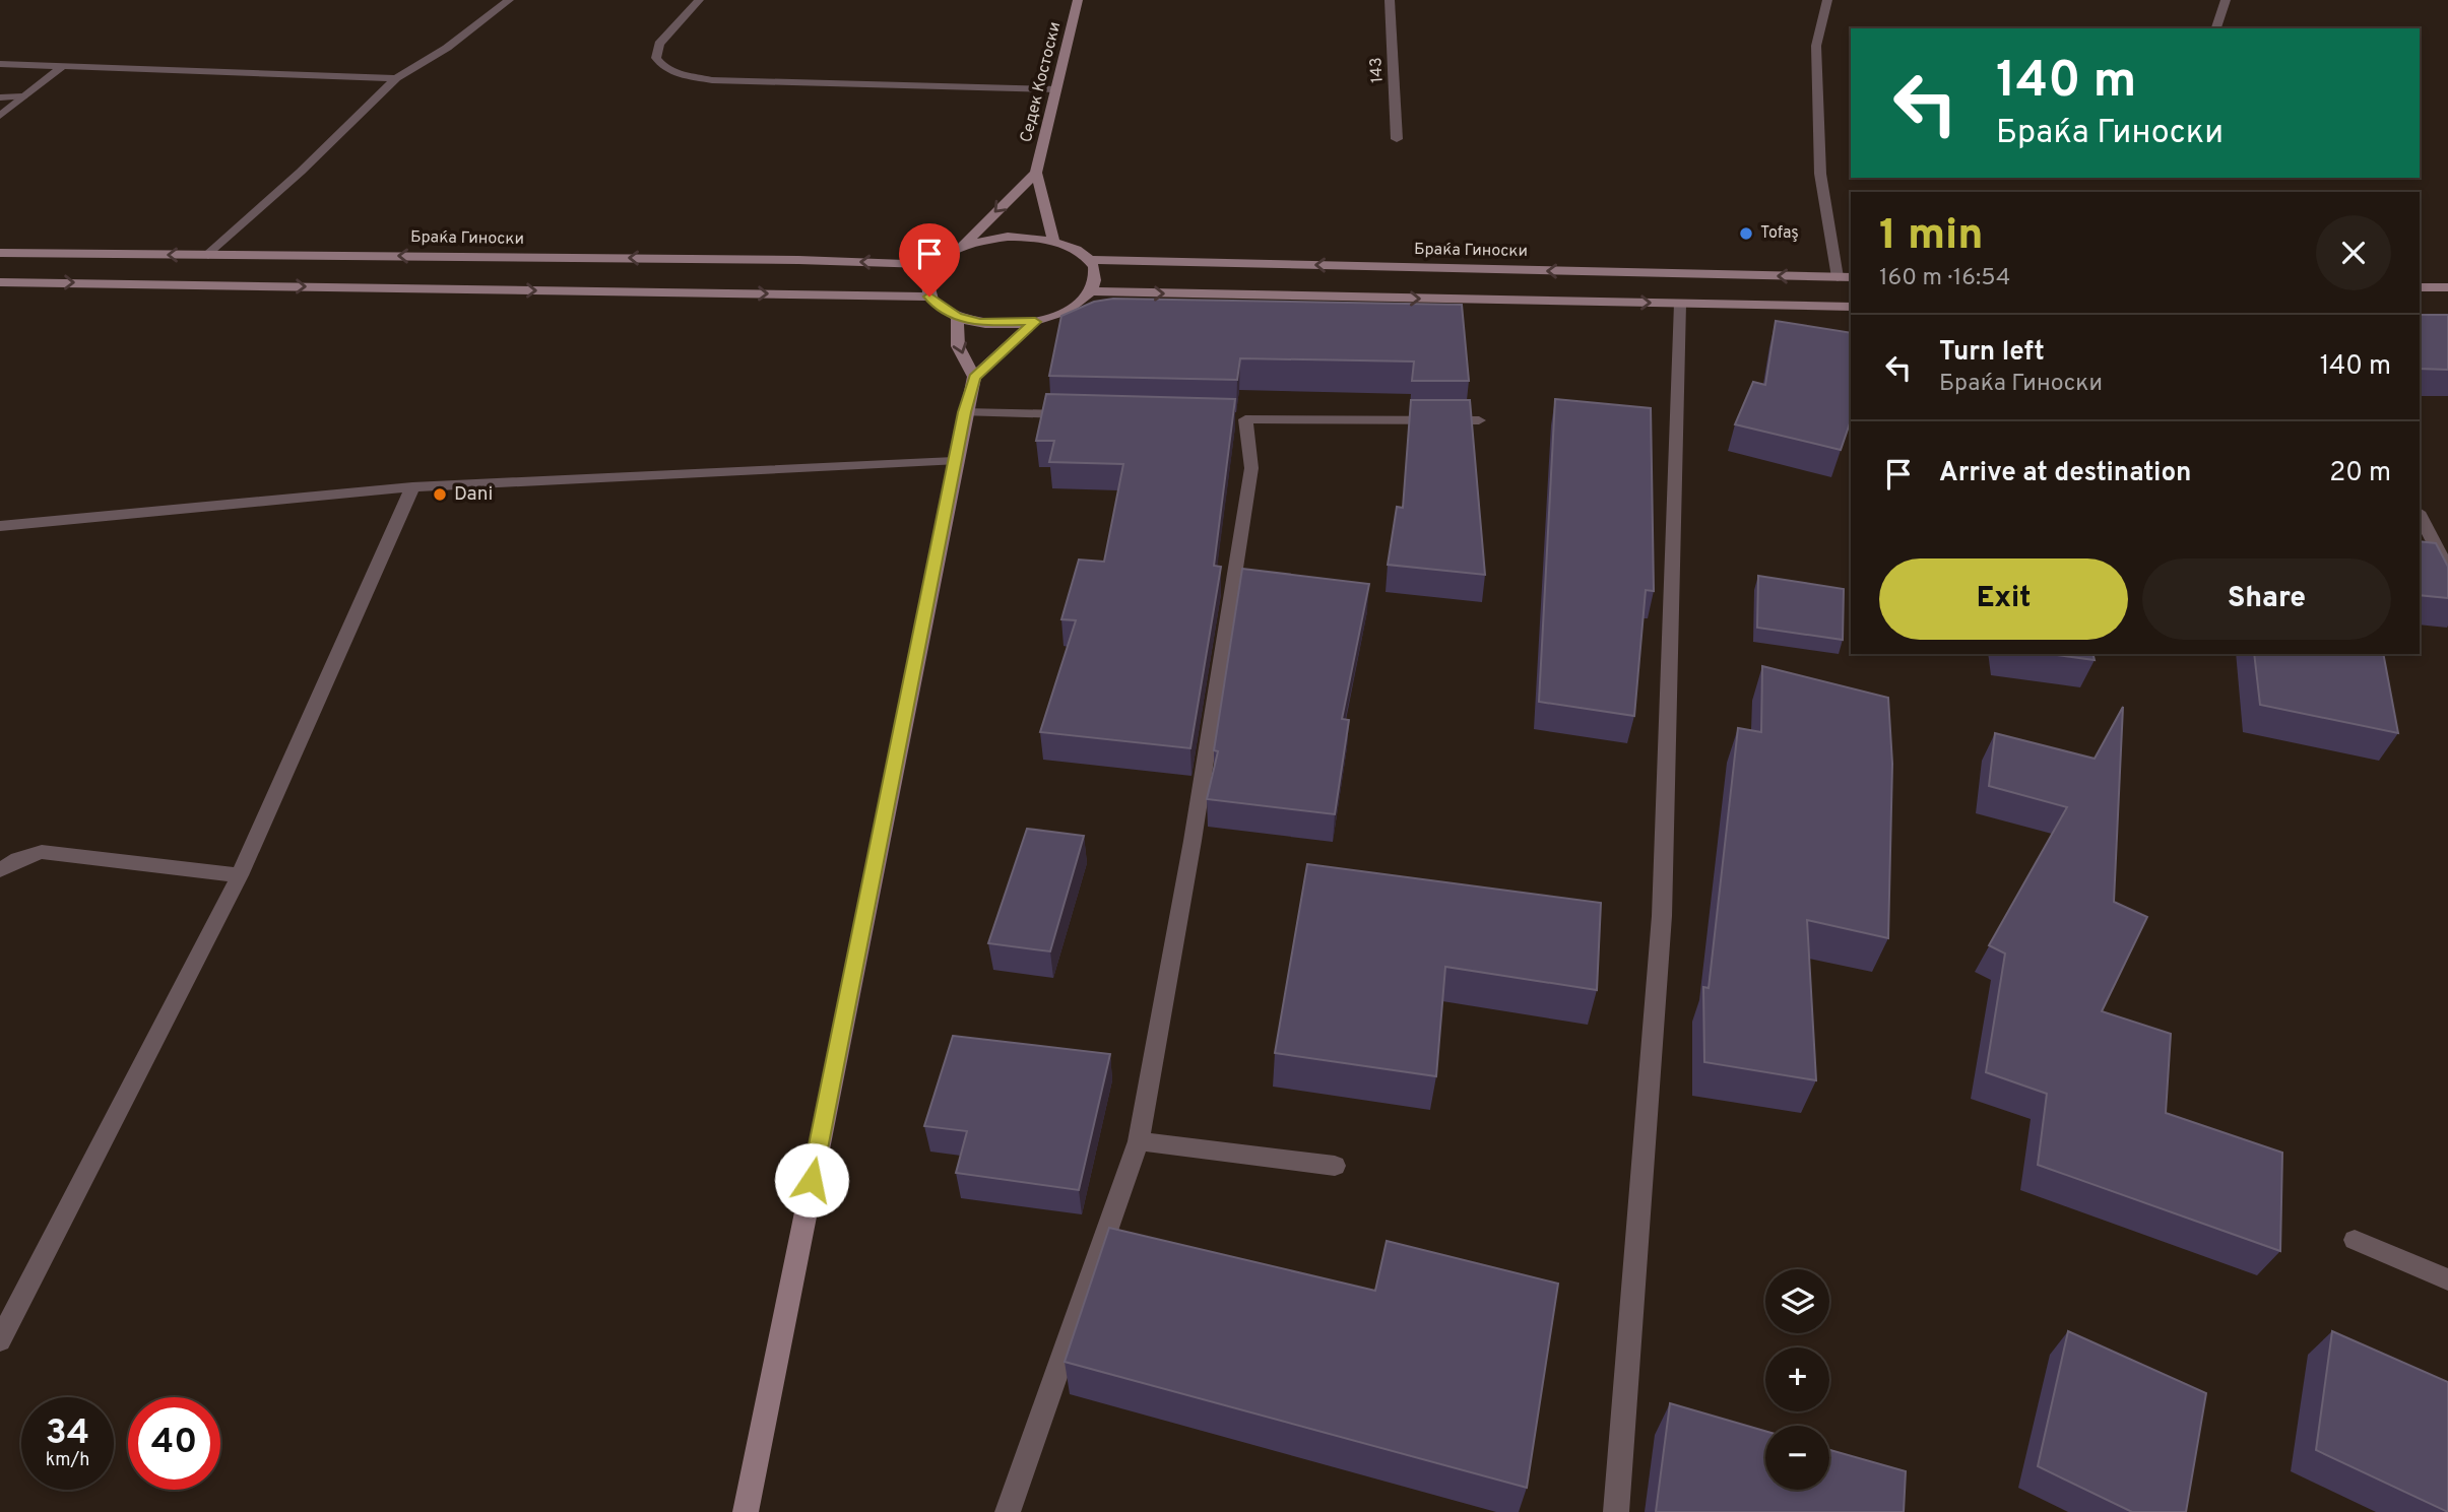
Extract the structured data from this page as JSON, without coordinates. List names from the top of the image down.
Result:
{
  "streets": {
    "main road": ["Седек Костоски", "Браќа Гиноски"],
    "street": ["143"]
  },
  "places": ["Tofaş", "Dani"],
  "page": {
    "turn": ["140 m", "Браќа Гиноски"],
    "heading": ["1 min", "160 m · 16:54"],
    "list": [
      {
        "name": "Turn left",
        "note": "Браќа Гиноски",
        "value": "140 m"
      },
      {
        "name": "Arrive at destination",
        "value": "20 m"
      }
    ],
    "buttons": ["Exit", "Share"],
    "map_buttons": ["+", "−"],
    "speed": "34 km/h",
    "limit": "40"
  }
}
